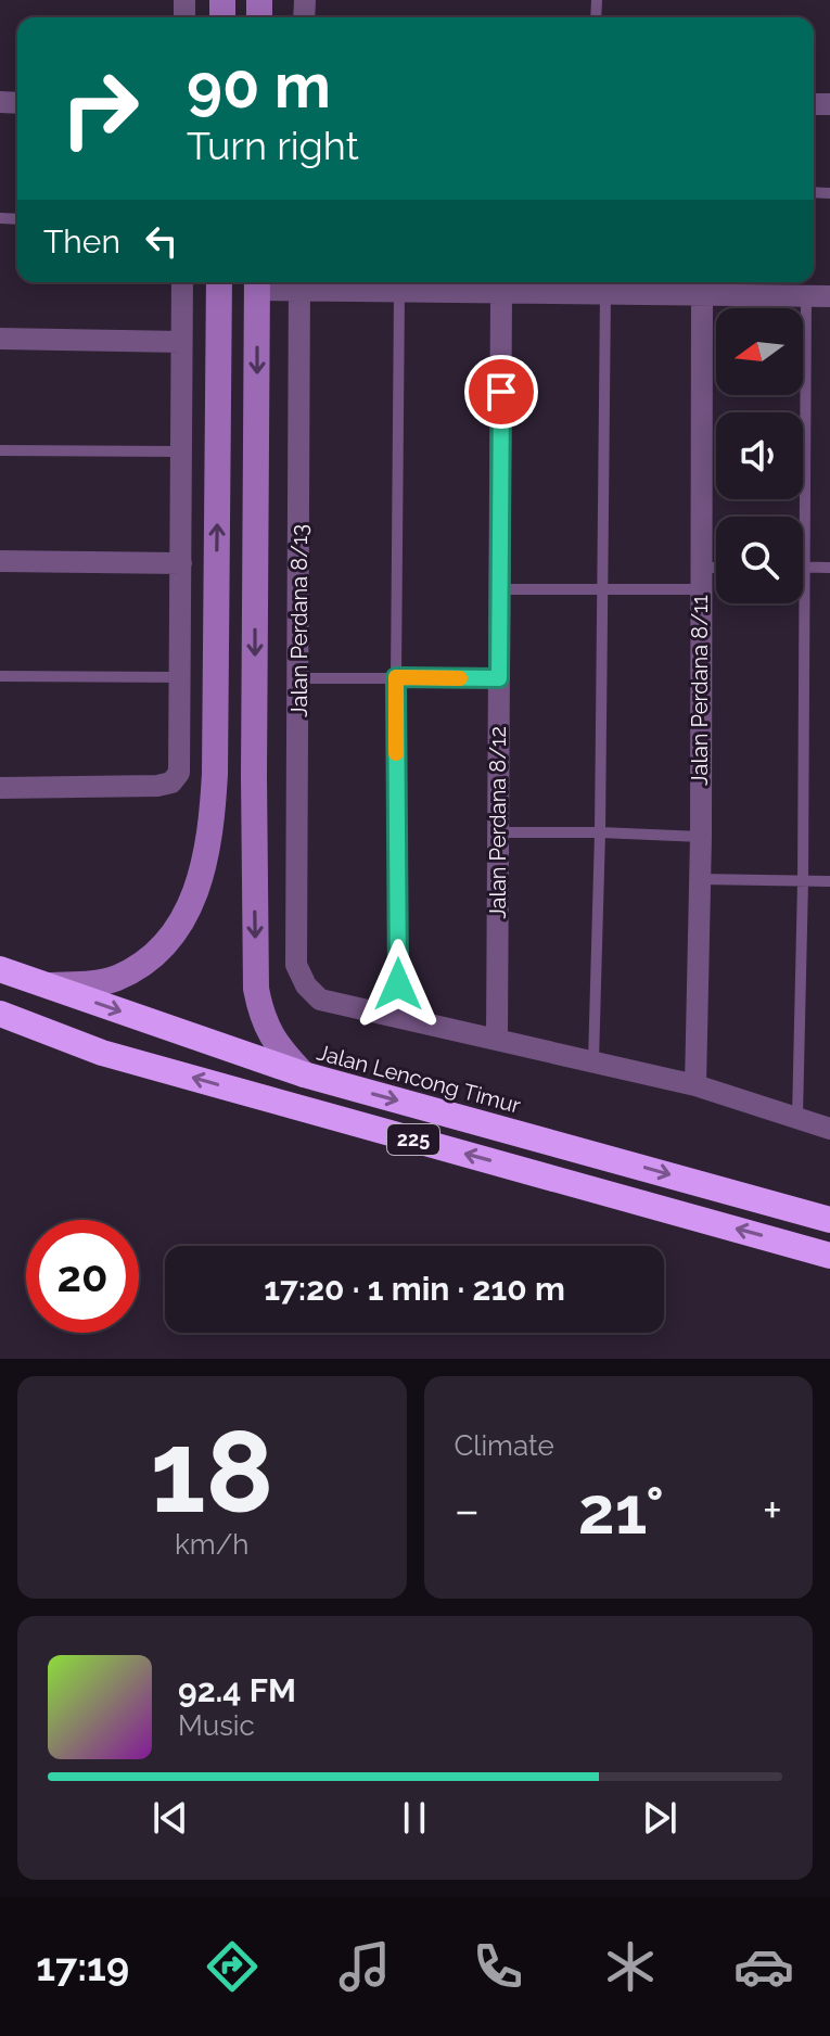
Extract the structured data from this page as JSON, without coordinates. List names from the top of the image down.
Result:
{
  "streets": {
    "highway": ["Jalan Lencong Timur", "225"],
    "street": ["Jalan Perdana 8/13", "Jalan Perdana 8/11", "Jalan Perdana 8/12"]
  },
  "north": "left",
  "page": {
    "turn": ["90 m", "Turn right"],
    "then": "Then",
    "limit": "20",
    "trip": "17:20 · 1 min · 210 m",
    "tile": [
      ["18", "km/h"],
      "Climate"
    ],
    "heat": ["−", "21°", "+"],
    "song": ["92.4 FM", "Music"],
    "tabs": "17:19"
  }
}
